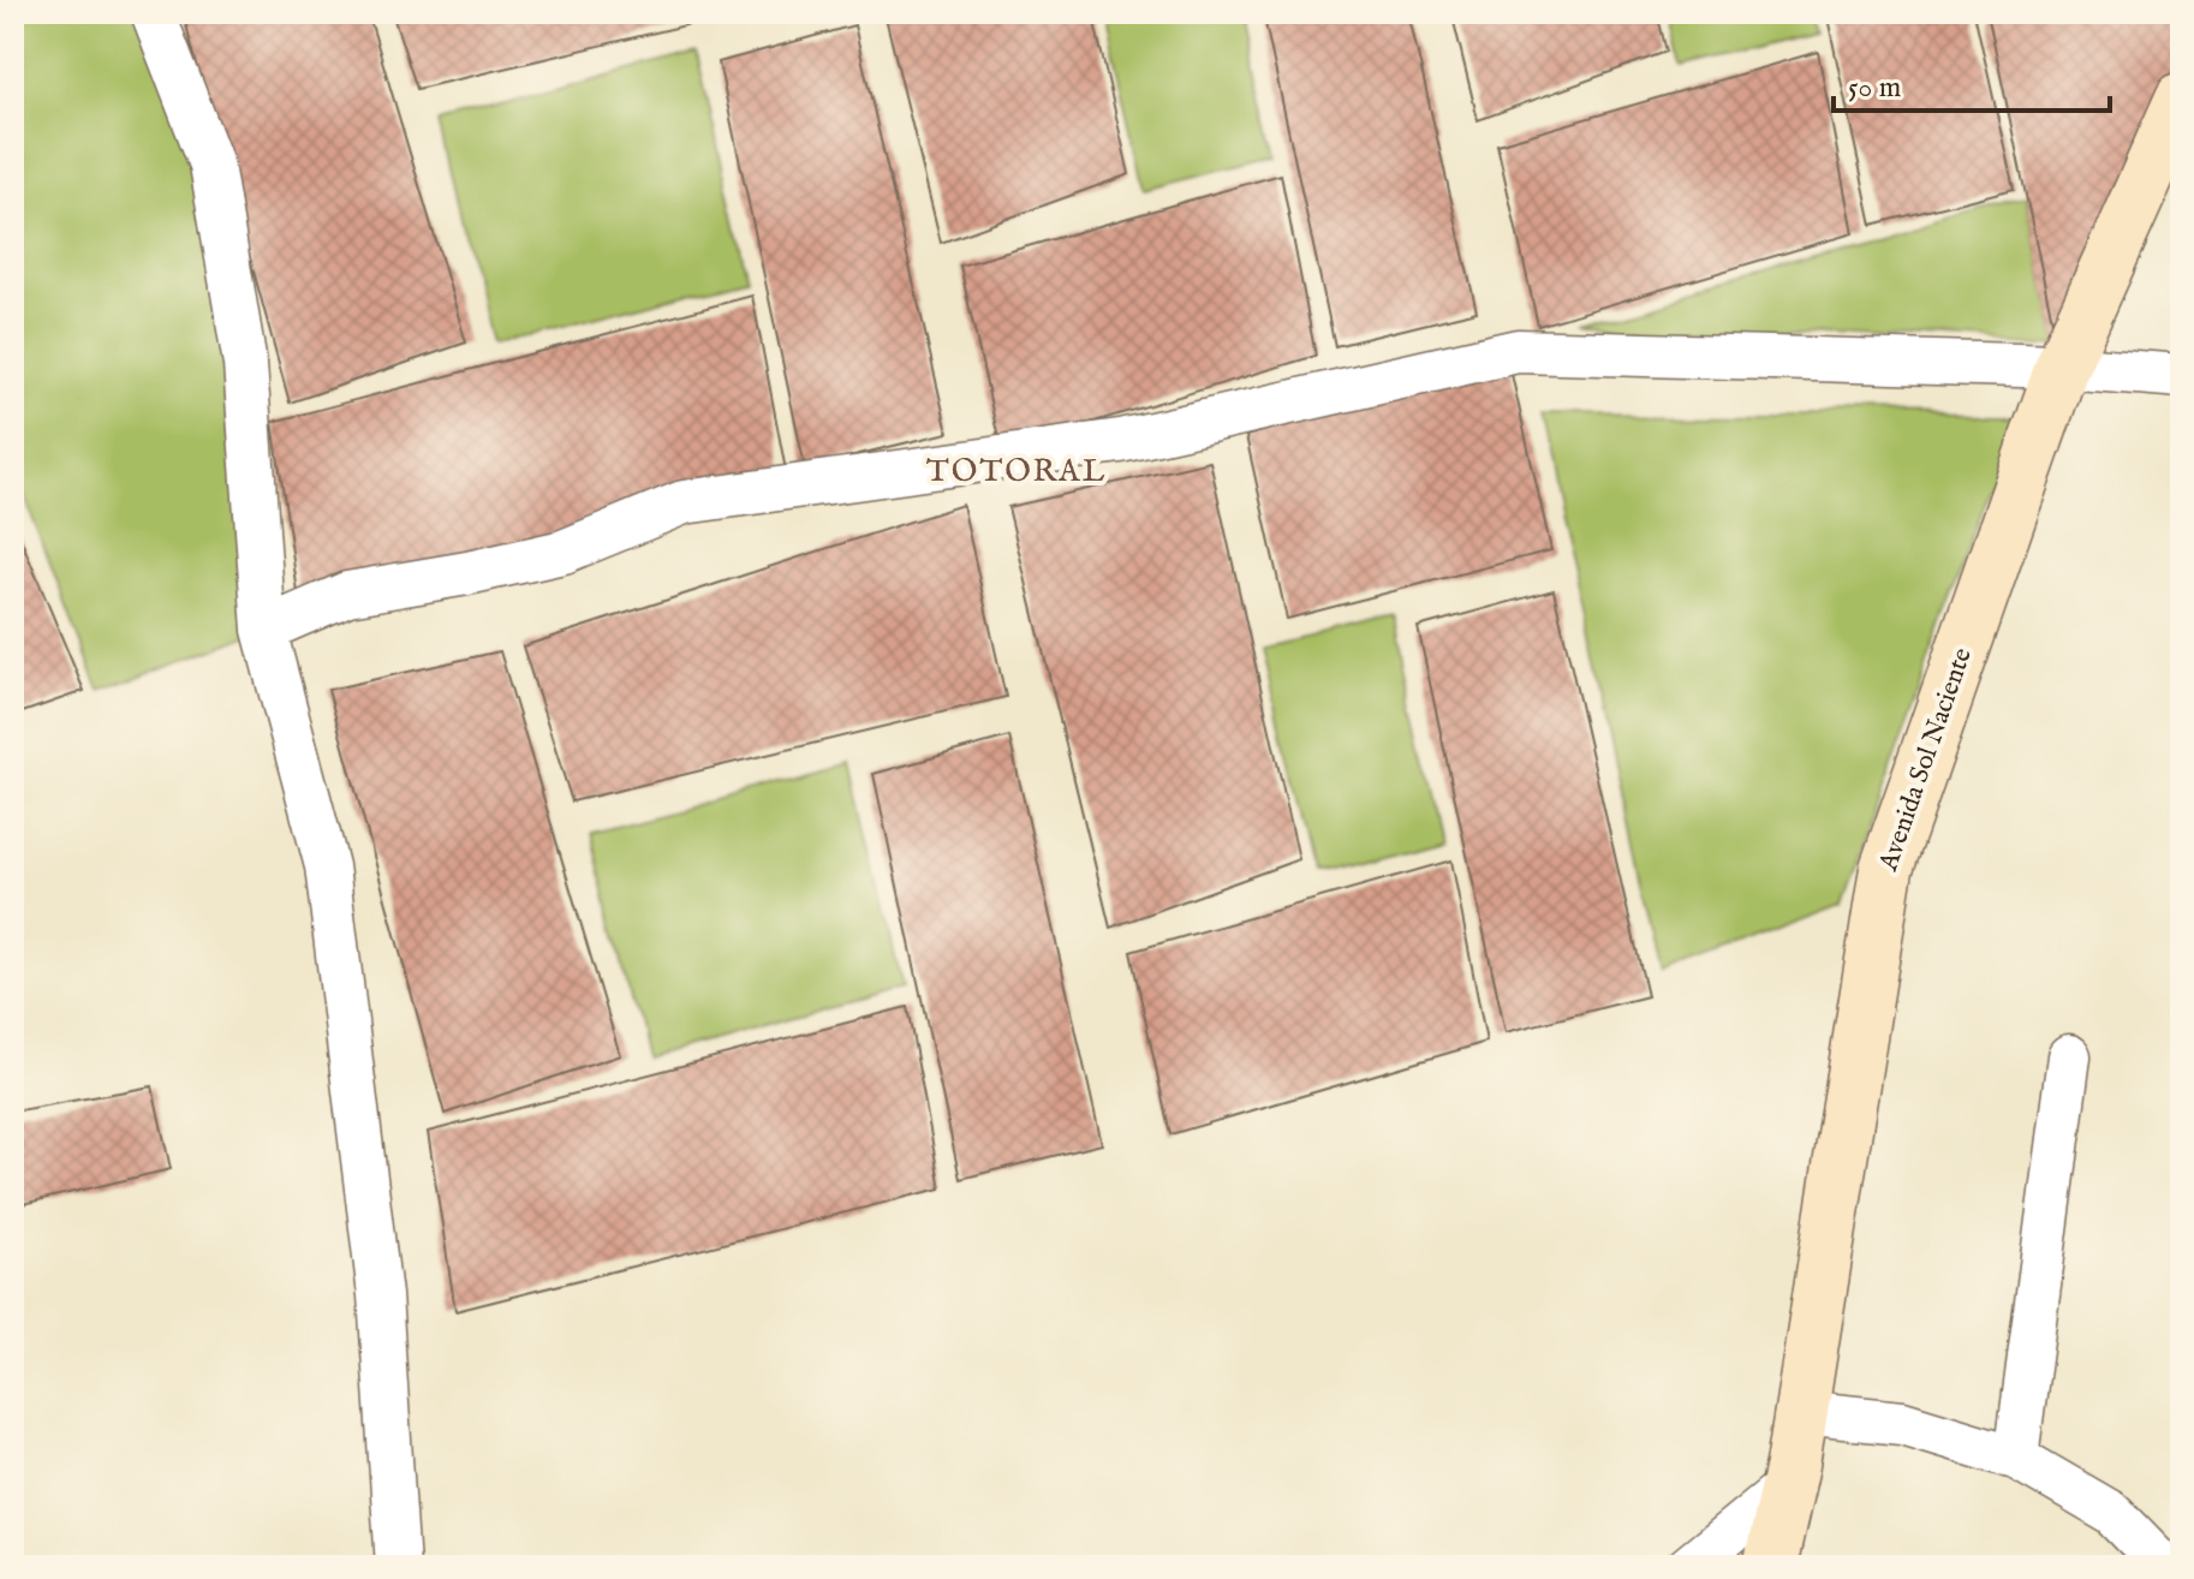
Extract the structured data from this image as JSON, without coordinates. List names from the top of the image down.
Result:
{
  "streets": {
    "street": ["Avenida Sol Naciente"]
  },
  "districts": ["TOTORAL"],
  "scale_bar": "50 m"
}
